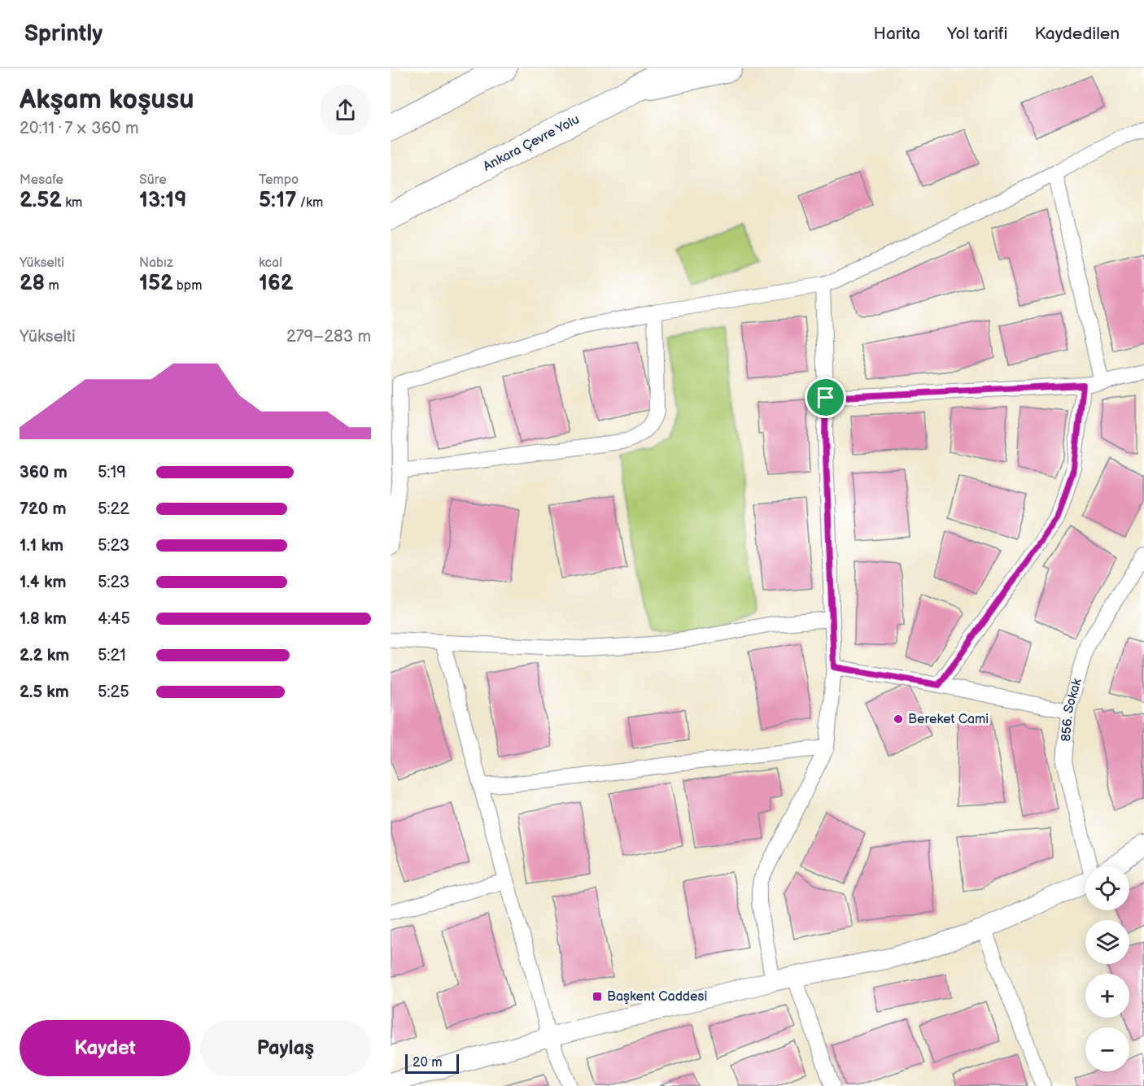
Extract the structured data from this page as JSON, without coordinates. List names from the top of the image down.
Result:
{
  "streets": {
    "highway": ["Ankara Çevre Yolu"],
    "street": ["856. Sokak"]
  },
  "places": {
    "other": ["Bereket Cami"],
    "transit": ["Başkent Caddesi"]
  },
  "scale_bar": "20 m",
  "page": {
    "header": "Sprintly",
    "nav": ["Harita", "Yol tarifi", "Kaydedilen"],
    "heading": ["Akşam koşusu", "20:11 · 7 × 360 m"],
    "stats": [
      ["Mesafe", "2.52 km"],
      ["Süre", "13:19"],
      ["Tempo", "5:17 /km"],
      ["Yükselti", "28 m"],
      ["Nabız", "152 bpm"],
      ["kcal", "162"]
    ],
    "chart": ["Yükselti", "279–283 m"],
    "list": [
      {
        "name": "360 m",
        "note": "5:19"
      },
      {
        "name": "720 m",
        "note": "5:22"
      },
      {
        "name": "1.1 km",
        "note": "5:23"
      },
      {
        "name": "1.4 km",
        "note": "5:23"
      },
      {
        "name": "1.8 km",
        "note": "4:45"
      },
      {
        "name": "2.2 km",
        "note": "5:21"
      },
      {
        "name": "2.5 km",
        "note": "5:25"
      }
    ],
    "map_buttons": ["+", "−"],
    "buttons": ["Kaydet", "Paylaş"],
    "scale": "20 m"
  }
}
